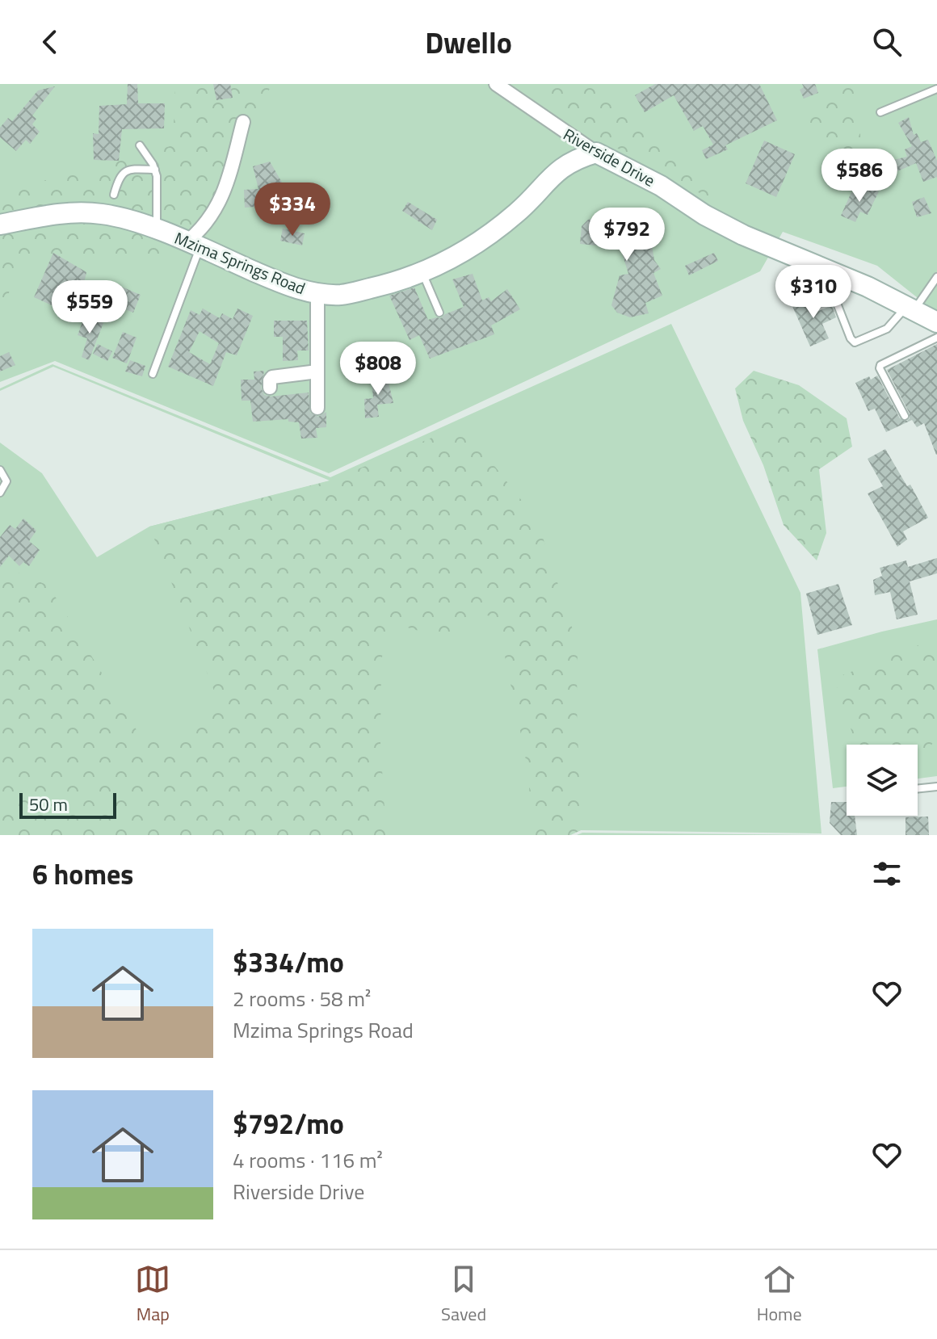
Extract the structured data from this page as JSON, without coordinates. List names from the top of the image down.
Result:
{
  "streets": {
    "street": ["Riverside Drive", "Mzima Springs Road"]
  },
  "crossings": [
    ["Riverside Drive", "Mzima Springs Road"]
  ],
  "scale_bar": "50 m",
  "page": {
    "header": "Dwello",
    "price": [
      "$586",
      "$334",
      "$792",
      "$310",
      "$559",
      "$808"
    ],
    "scale": "50 m",
    "heading": "6 homes",
    "list": [
      {
        "name": "$334/mo",
        "note": "2 rooms · 58 m² · Mzima Springs Road"
      },
      {
        "name": "$792/mo",
        "note": "4 rooms · 116 m² · Riverside Drive"
      }
    ],
    "tabs": ["Map", "Saved", "Home"]
  }
}
